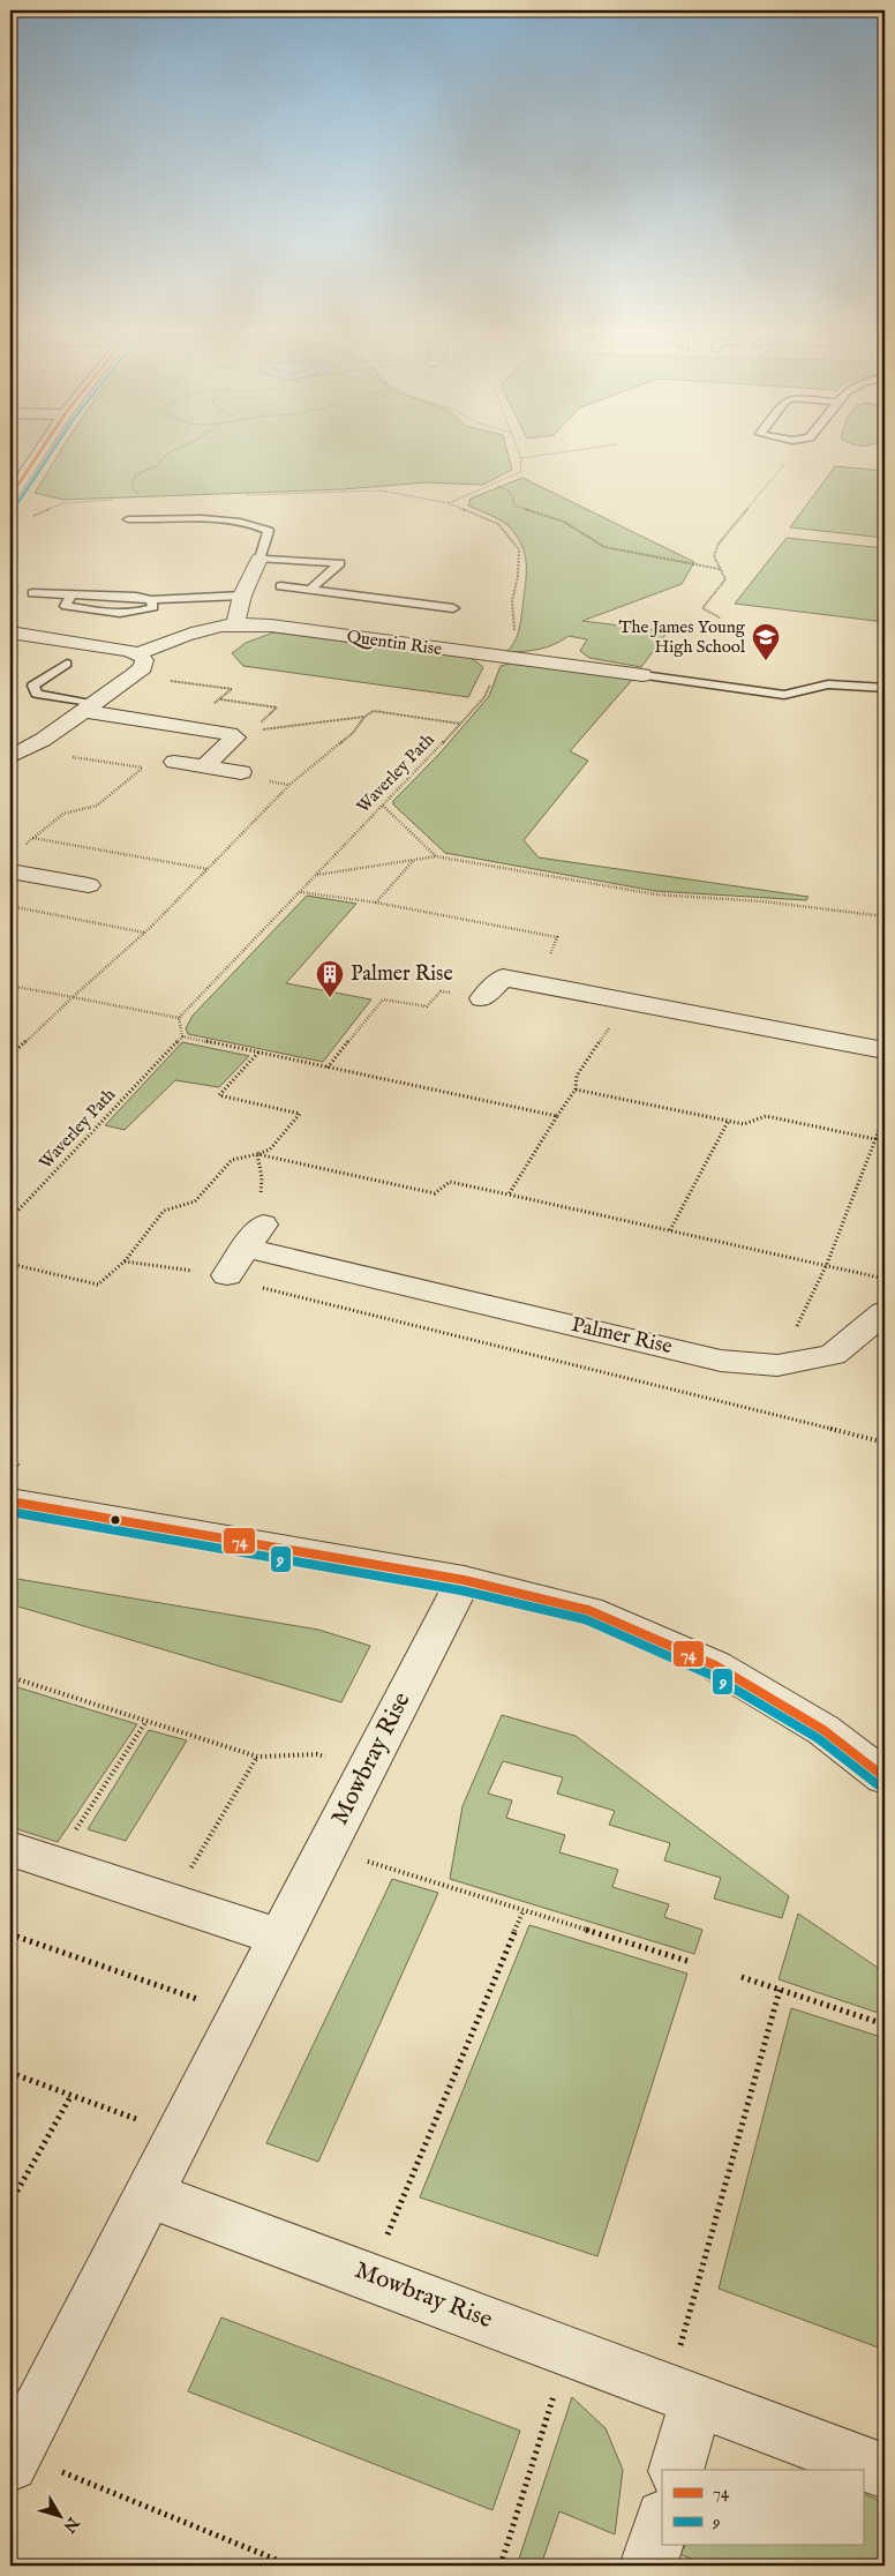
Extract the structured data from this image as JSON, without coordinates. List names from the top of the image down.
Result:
{
  "streets": {
    "street": ["Quentin Rise", "Palmer Rise", "Mowbray Rise"],
    "path": ["Waverley Path"]
  },
  "crossings": [
    ["Quentin Rise", "Waverley Path"]
  ],
  "places": {
    "school or university": ["The James Young High School"],
    "building": ["Palmer Rise"]
  },
  "lines": ["transit line 74", "transit line 9"],
  "legend": ["74", "9"],
  "north": "bottom right"
}
